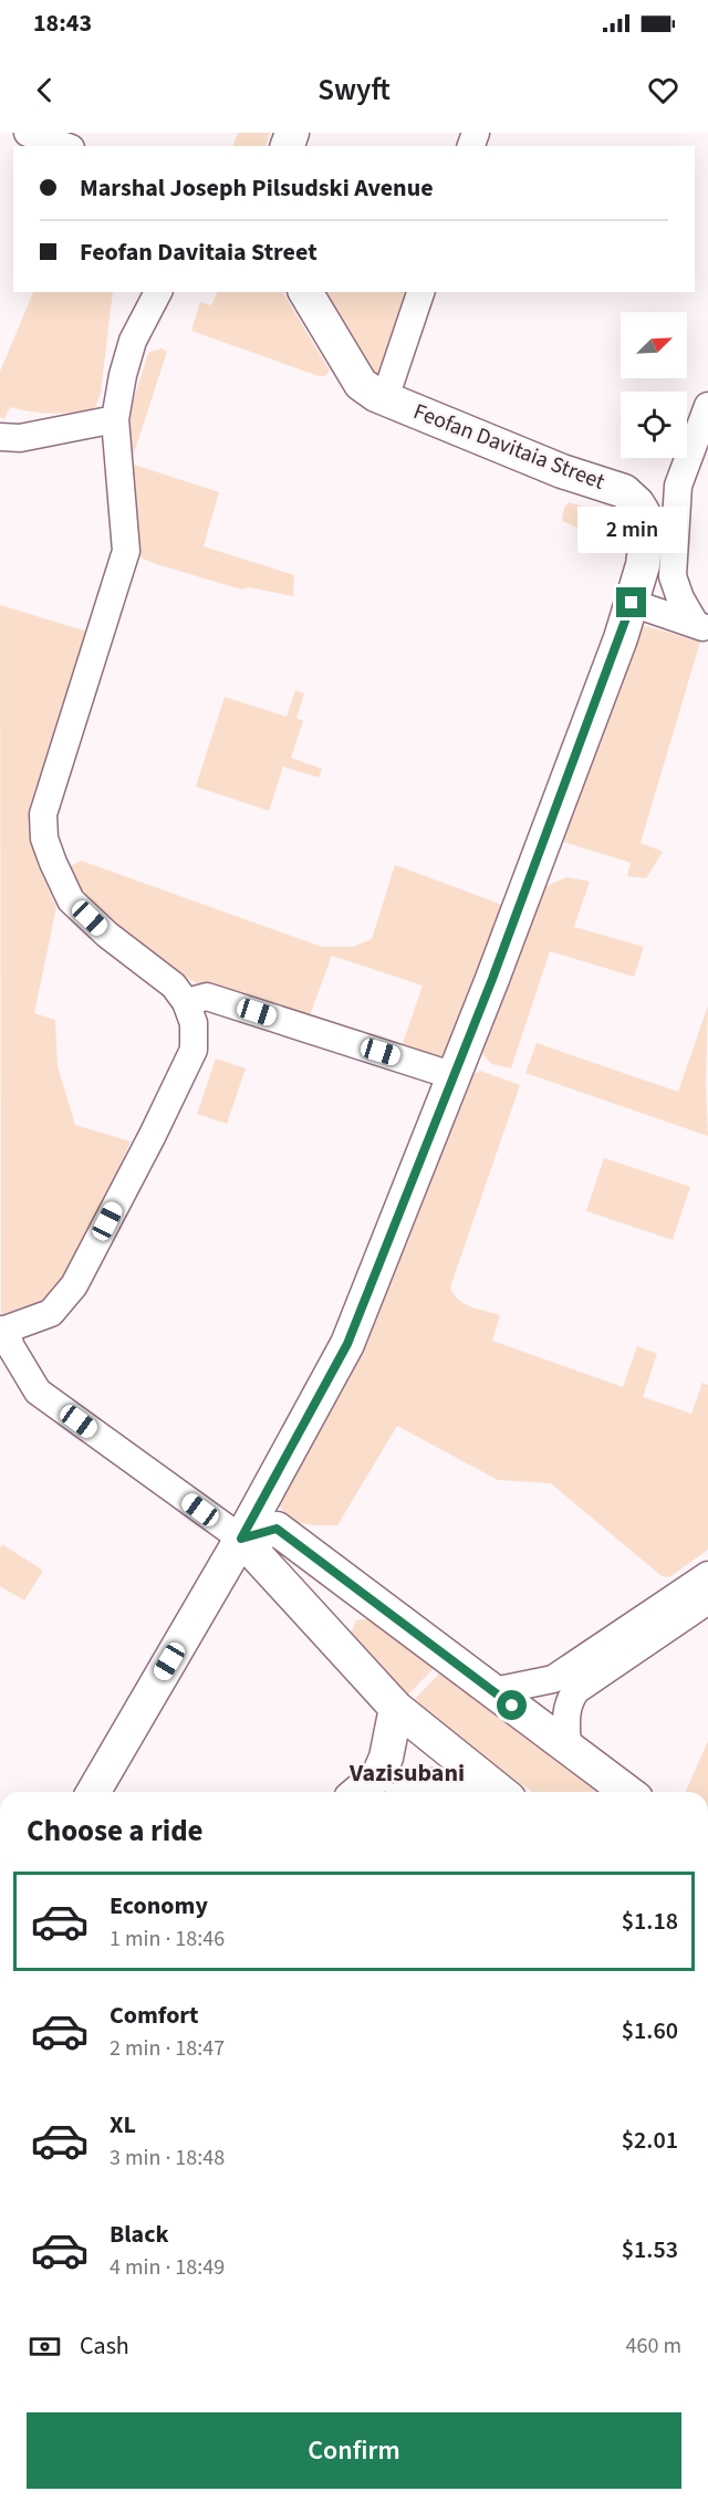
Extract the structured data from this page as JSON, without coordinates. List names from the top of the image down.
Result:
{
  "streets": {
    "main road": ["Feofan Davitaia Street"]
  },
  "districts": ["Vazisubani"],
  "north": "top right",
  "page": {
    "status": "18:43",
    "header": "Swyft",
    "banner": ["Marshal Joseph Pilsudski Avenue", "Feofan Davitaia Street"],
    "bubble": "2 min",
    "heading": "Choose a ride",
    "list": [
      {
        "name": "Economy",
        "note": "1 min · 18:46",
        "value": "$1.18"
      },
      {
        "name": "Comfort",
        "note": "2 min · 18:47",
        "value": "$1.60"
      },
      {
        "name": "XL",
        "note": "3 min · 18:48",
        "value": "$2.01"
      },
      {
        "name": "Black",
        "note": "4 min · 18:49",
        "value": "$1.53"
      }
    ],
    "pay": ["Cash", "460 m"],
    "buttons": "Confirm"
  }
}
